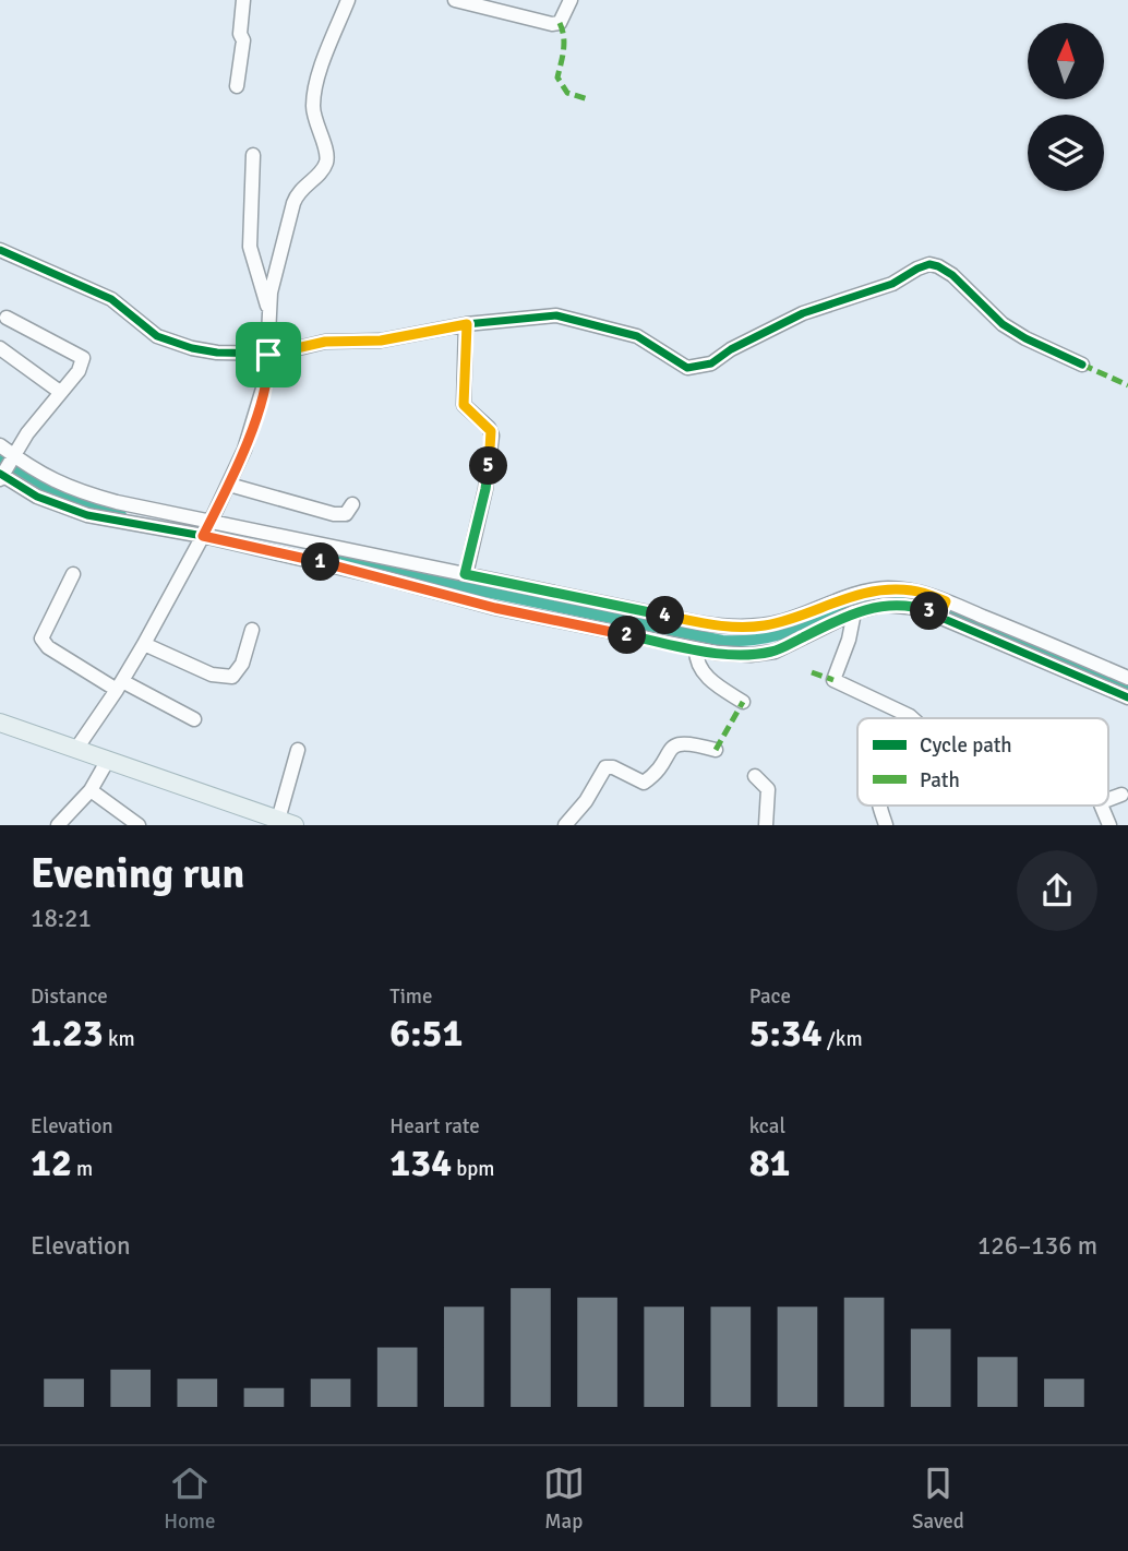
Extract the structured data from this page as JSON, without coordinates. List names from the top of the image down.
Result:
{
  "legend": ["Cycle path", "Path"],
  "north": "top",
  "page": {
    "pins": [
      "5",
      "1",
      "3",
      "4",
      "2"
    ],
    "heading": ["Evening run", "18:21"],
    "stats": [
      ["Distance", "1.23 km"],
      ["Time", "6:51"],
      ["Pace", "5:34 /km"],
      ["Elevation", "12 m"],
      ["Heart rate", "134 bpm"],
      ["kcal", "81"]
    ],
    "chart": ["Elevation", "126–136 m"],
    "tabs": ["Home", "Map", "Saved"]
  }
}
